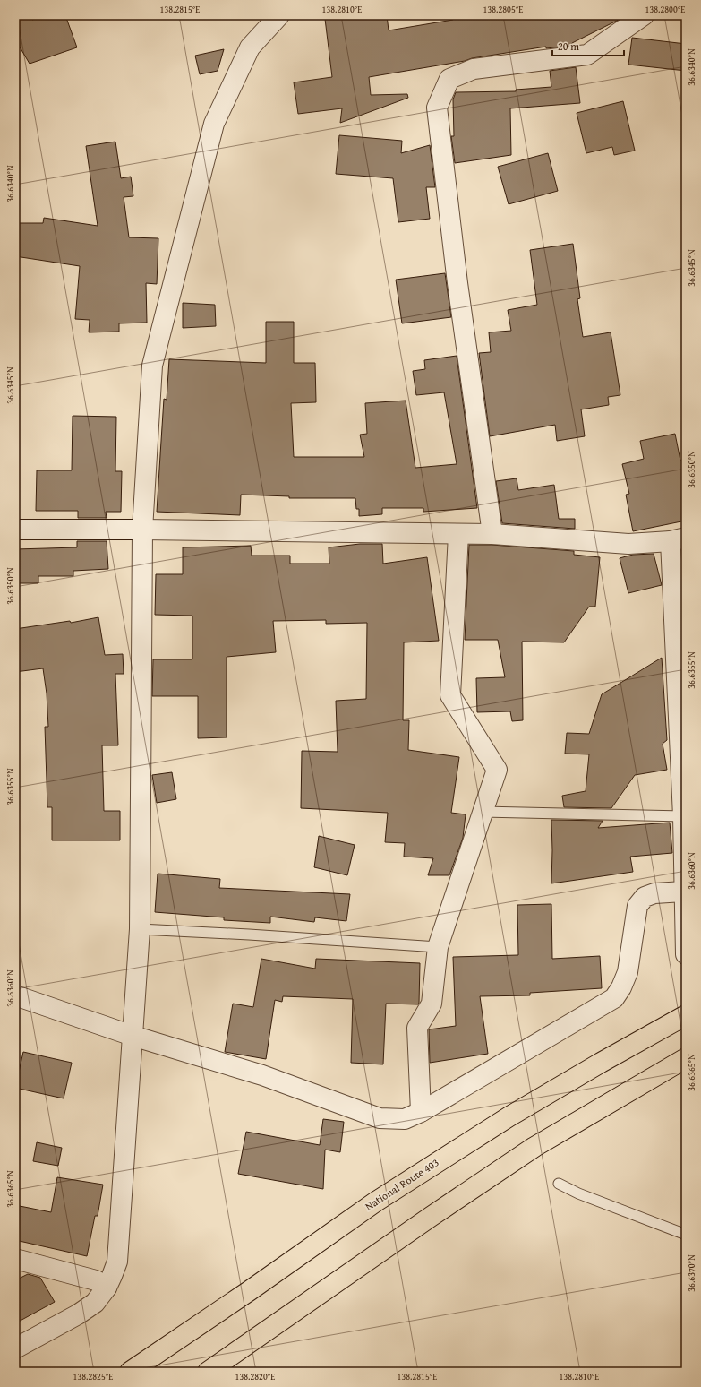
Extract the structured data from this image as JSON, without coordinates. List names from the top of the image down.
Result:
{
  "streets": {
    "highway": ["National Route 403"]
  },
  "scale_bar": "20 m",
  "coordinates": [
    "138.2815°E",
    "138.2810°E",
    "138.2805°E",
    "138.2800°E",
    "36.6340°N",
    "36.6345°N",
    "36.6350°N",
    "36.6355°N",
    "36.6360°N",
    "36.6365°N",
    "36.6370°N",
    "138.2825°E",
    "138.2820°E"
  ]
}
